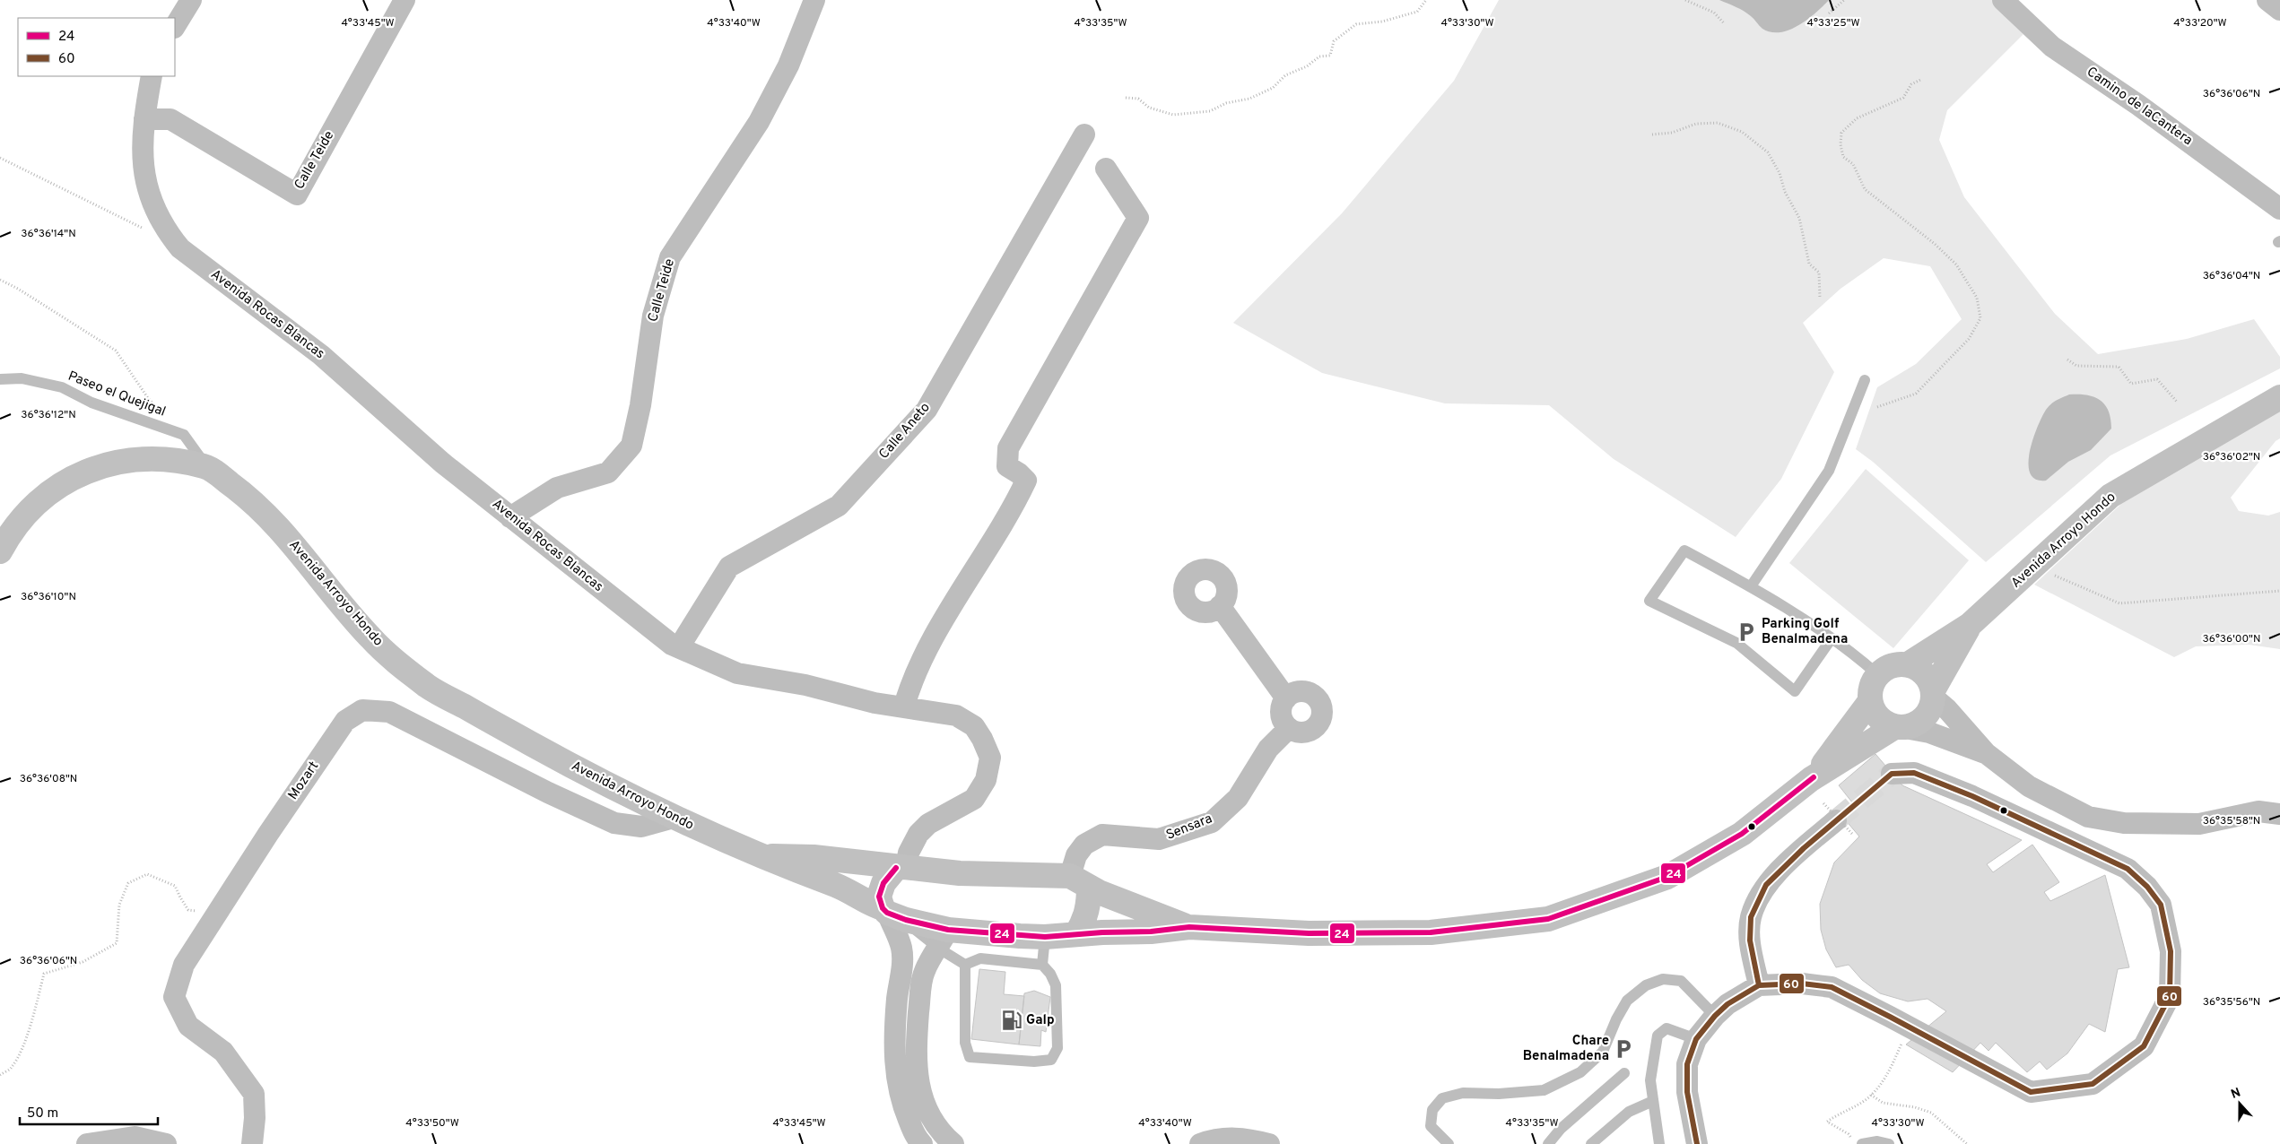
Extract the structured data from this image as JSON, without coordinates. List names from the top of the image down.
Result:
{
  "streets": {
    "main road": ["Avenida Arroyo Hondo"],
    "street": [
      "Camino de laCantera",
      "Calle Teide",
      "Avenida Rocas Blancas",
      "Calle Aneto",
      "Mozart",
      "Sensara"
    ],
    "lane": ["Paseo el Quejigal"]
  },
  "crossings": [
    ["Calle Teide", "Avenida Rocas Blancas"],
    ["Avenida Rocas Blancas", "Calle Aneto"],
    ["Avenida Rocas Blancas", "Avenida Arroyo Hondo"],
    ["Avenida Arroyo Hondo", "Mozart"],
    ["Avenida Arroyo Hondo", "Sensara"]
  ],
  "places": {
    "parking": ["Parking Golf Benalmadena", "Chare Benalmadena"],
    "fuel station": ["Galp"]
  },
  "lines": ["transit line 60", "transit line 24"],
  "legend": ["24", "60"],
  "scale_bar": "50 m",
  "north": "top",
  "coordinates": [
    "4°33'45\"W",
    "4°33'40\"W",
    "4°33'35\"W",
    "4°33'30\"W",
    "4°33'25\"W",
    "4°33'20\"W",
    "36°36'06\"N",
    "36°36'14\"N",
    "36°36'04\"N",
    "36°36'12\"N",
    "36°36'02\"N",
    "36°36'10\"N",
    "36°36'00\"N",
    "36°36'08\"N",
    "36°35'58\"N",
    "36°35'56\"N",
    "4°33'50\"W"
  ]
}
